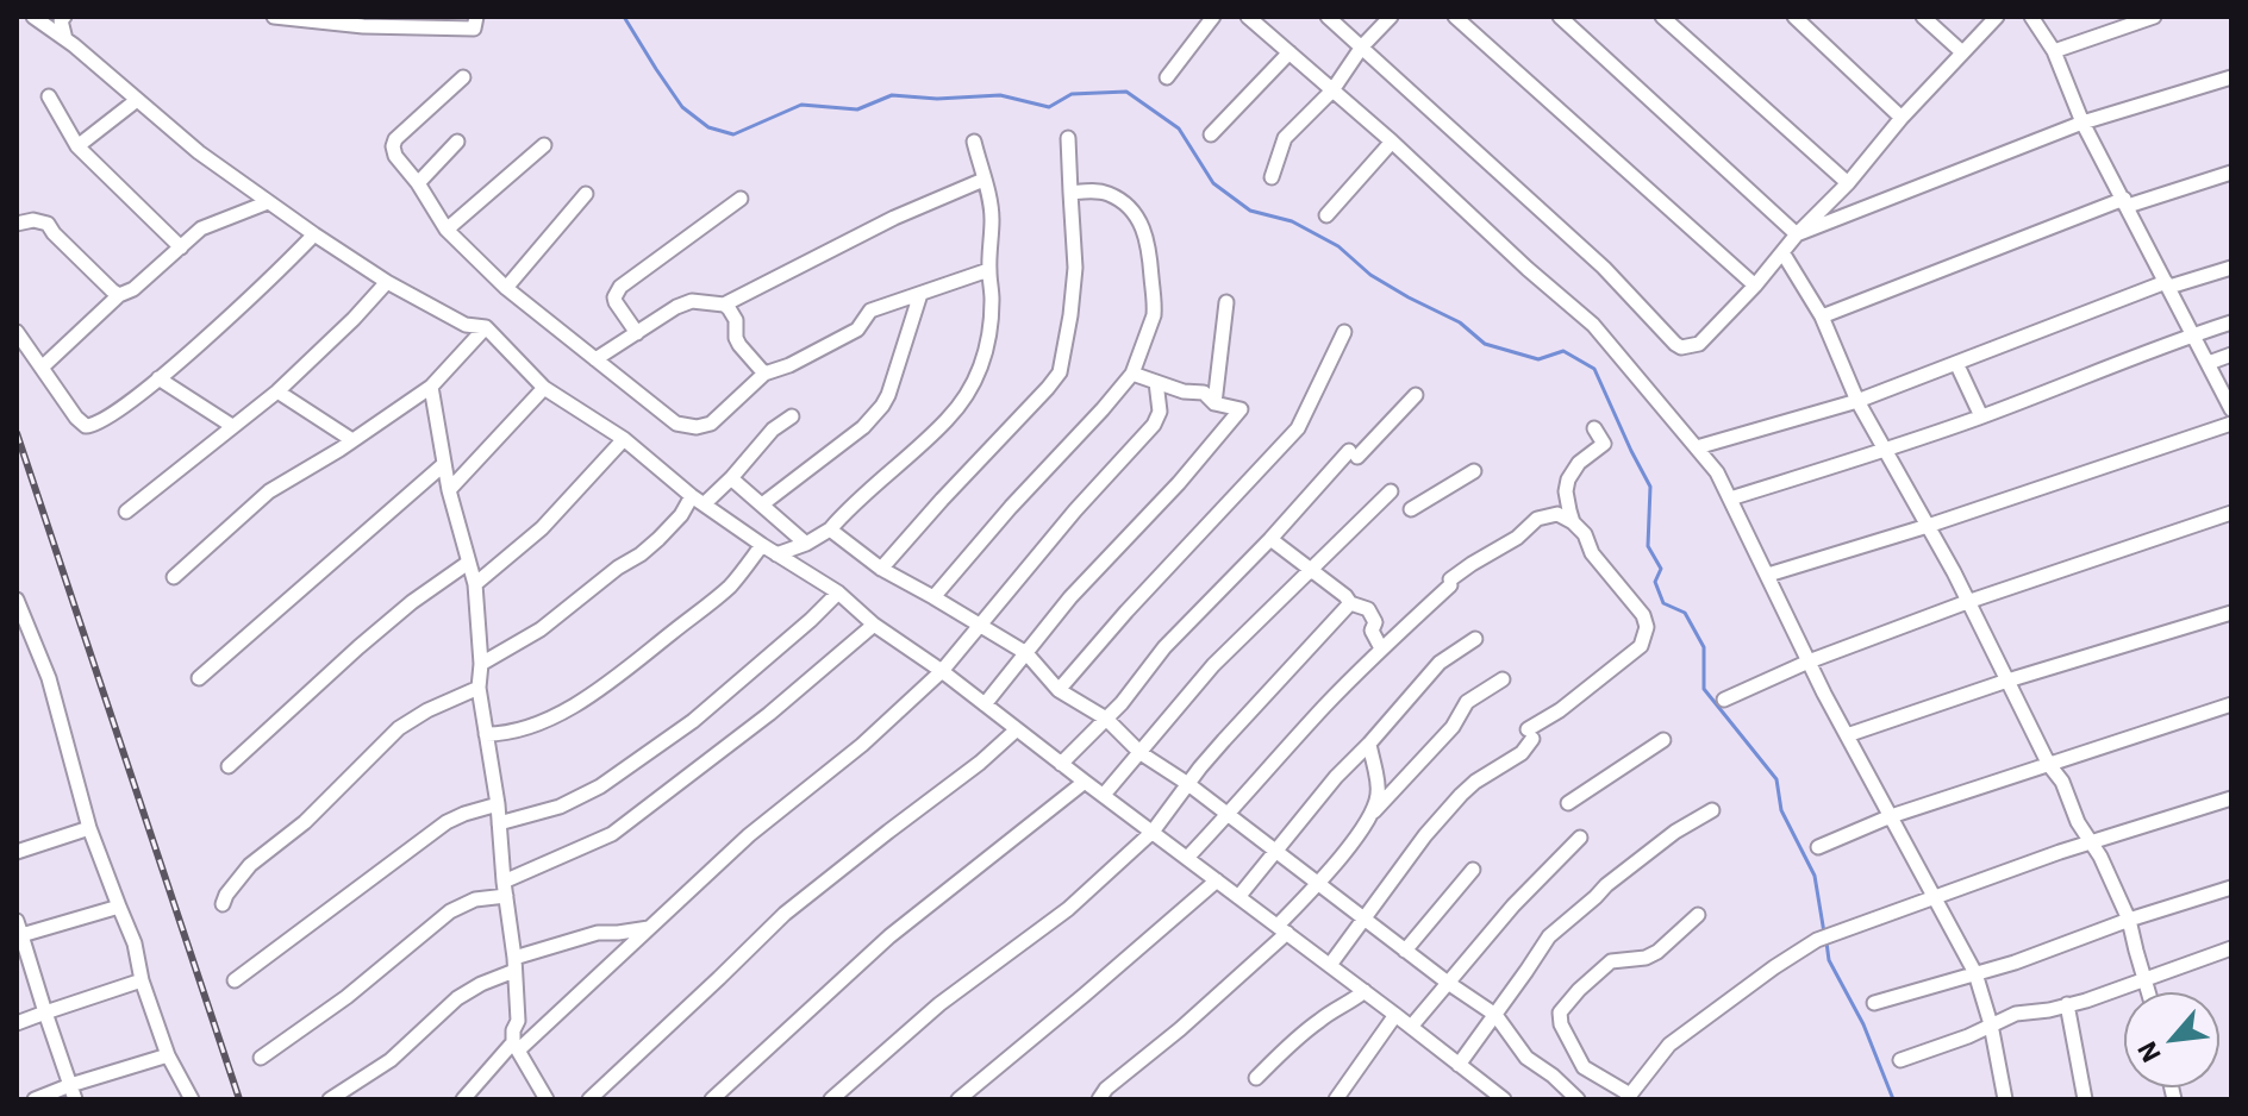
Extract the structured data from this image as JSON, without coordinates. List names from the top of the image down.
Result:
{
  "north": "bottom left"
}
